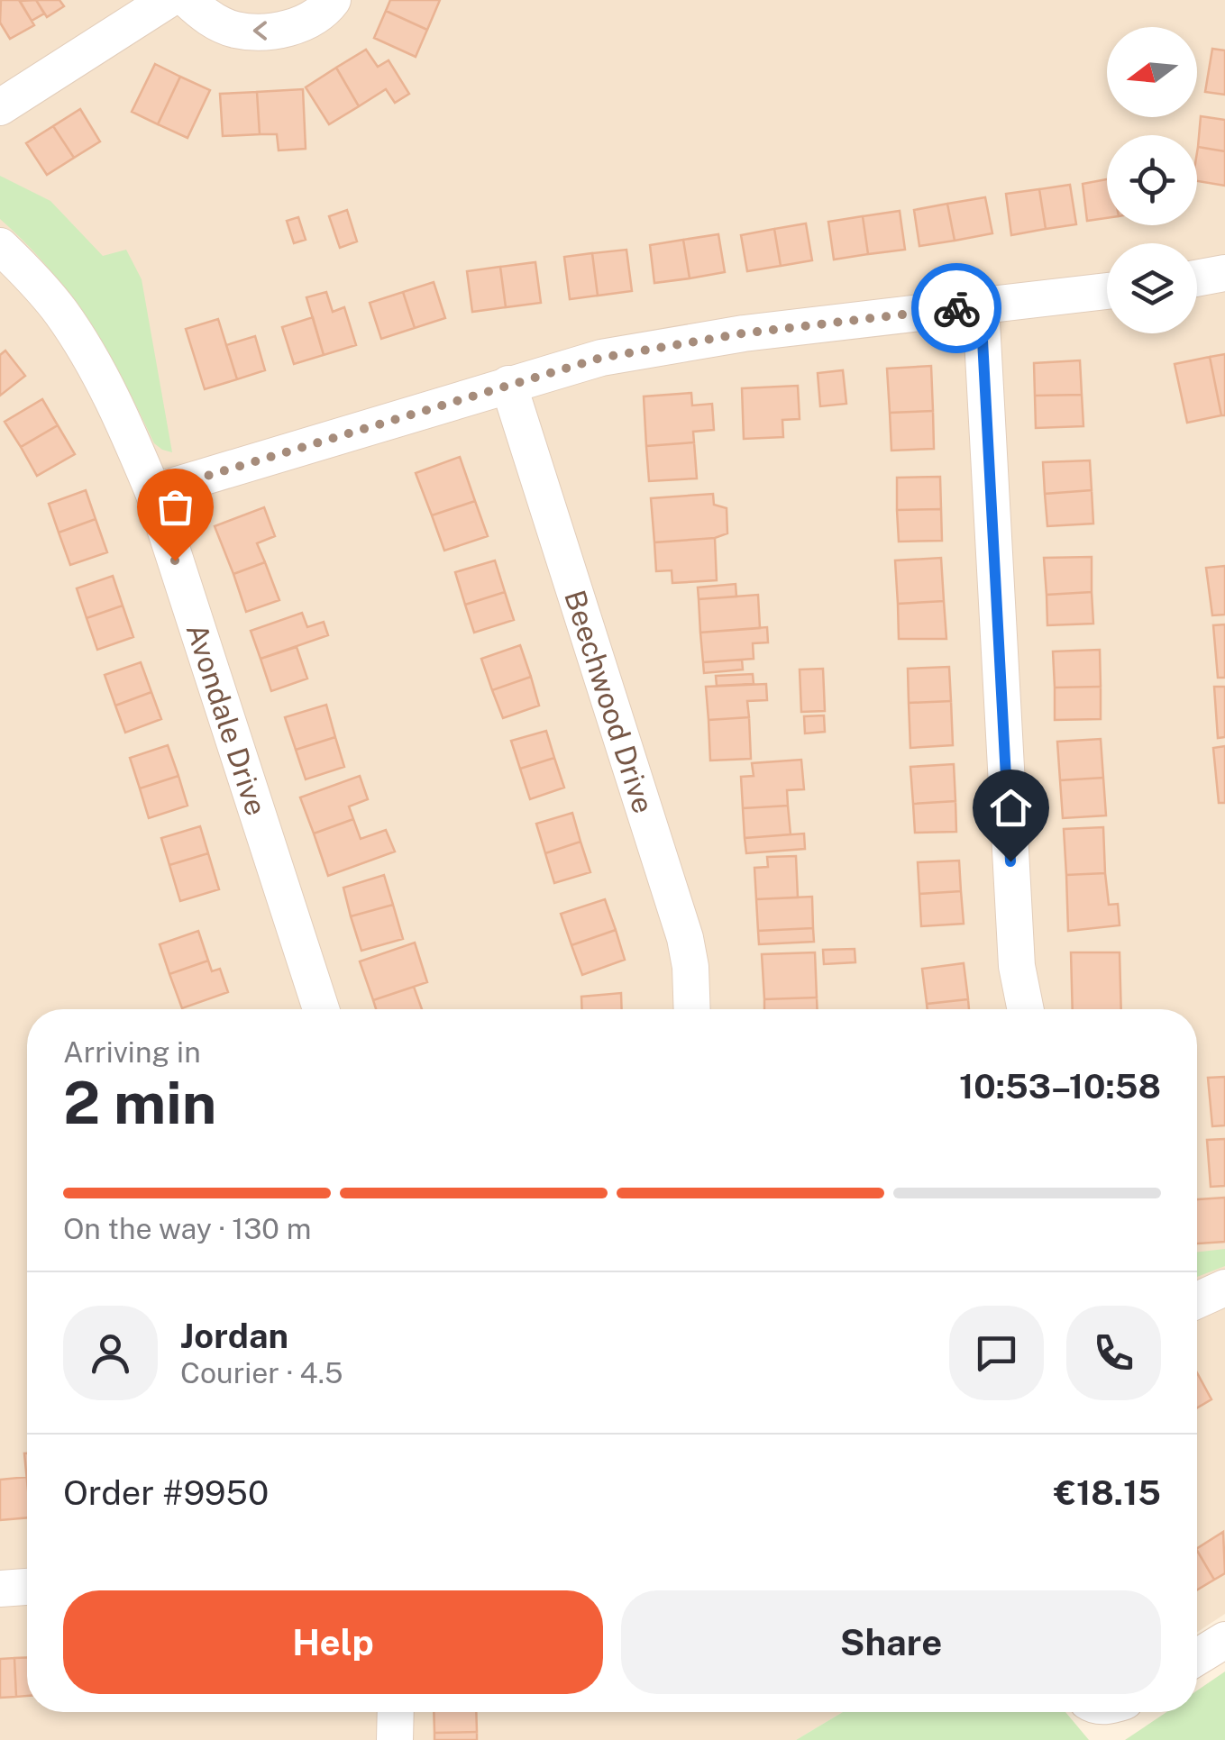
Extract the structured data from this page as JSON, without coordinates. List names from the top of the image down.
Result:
{
  "streets": {
    "street": ["Beechwood Drive", "Avondale Drive"]
  },
  "north": "left",
  "page": {
    "heading": ["2 min", "Arriving in", "10:53–10:58"],
    "panel": [
      "Jordan",
      "Courier · 4.5",
      "Order #9950",
      "€18.15"
    ],
    "bar": "On the way · 130 m",
    "buttons": ["Help", "Share"]
  }
}
